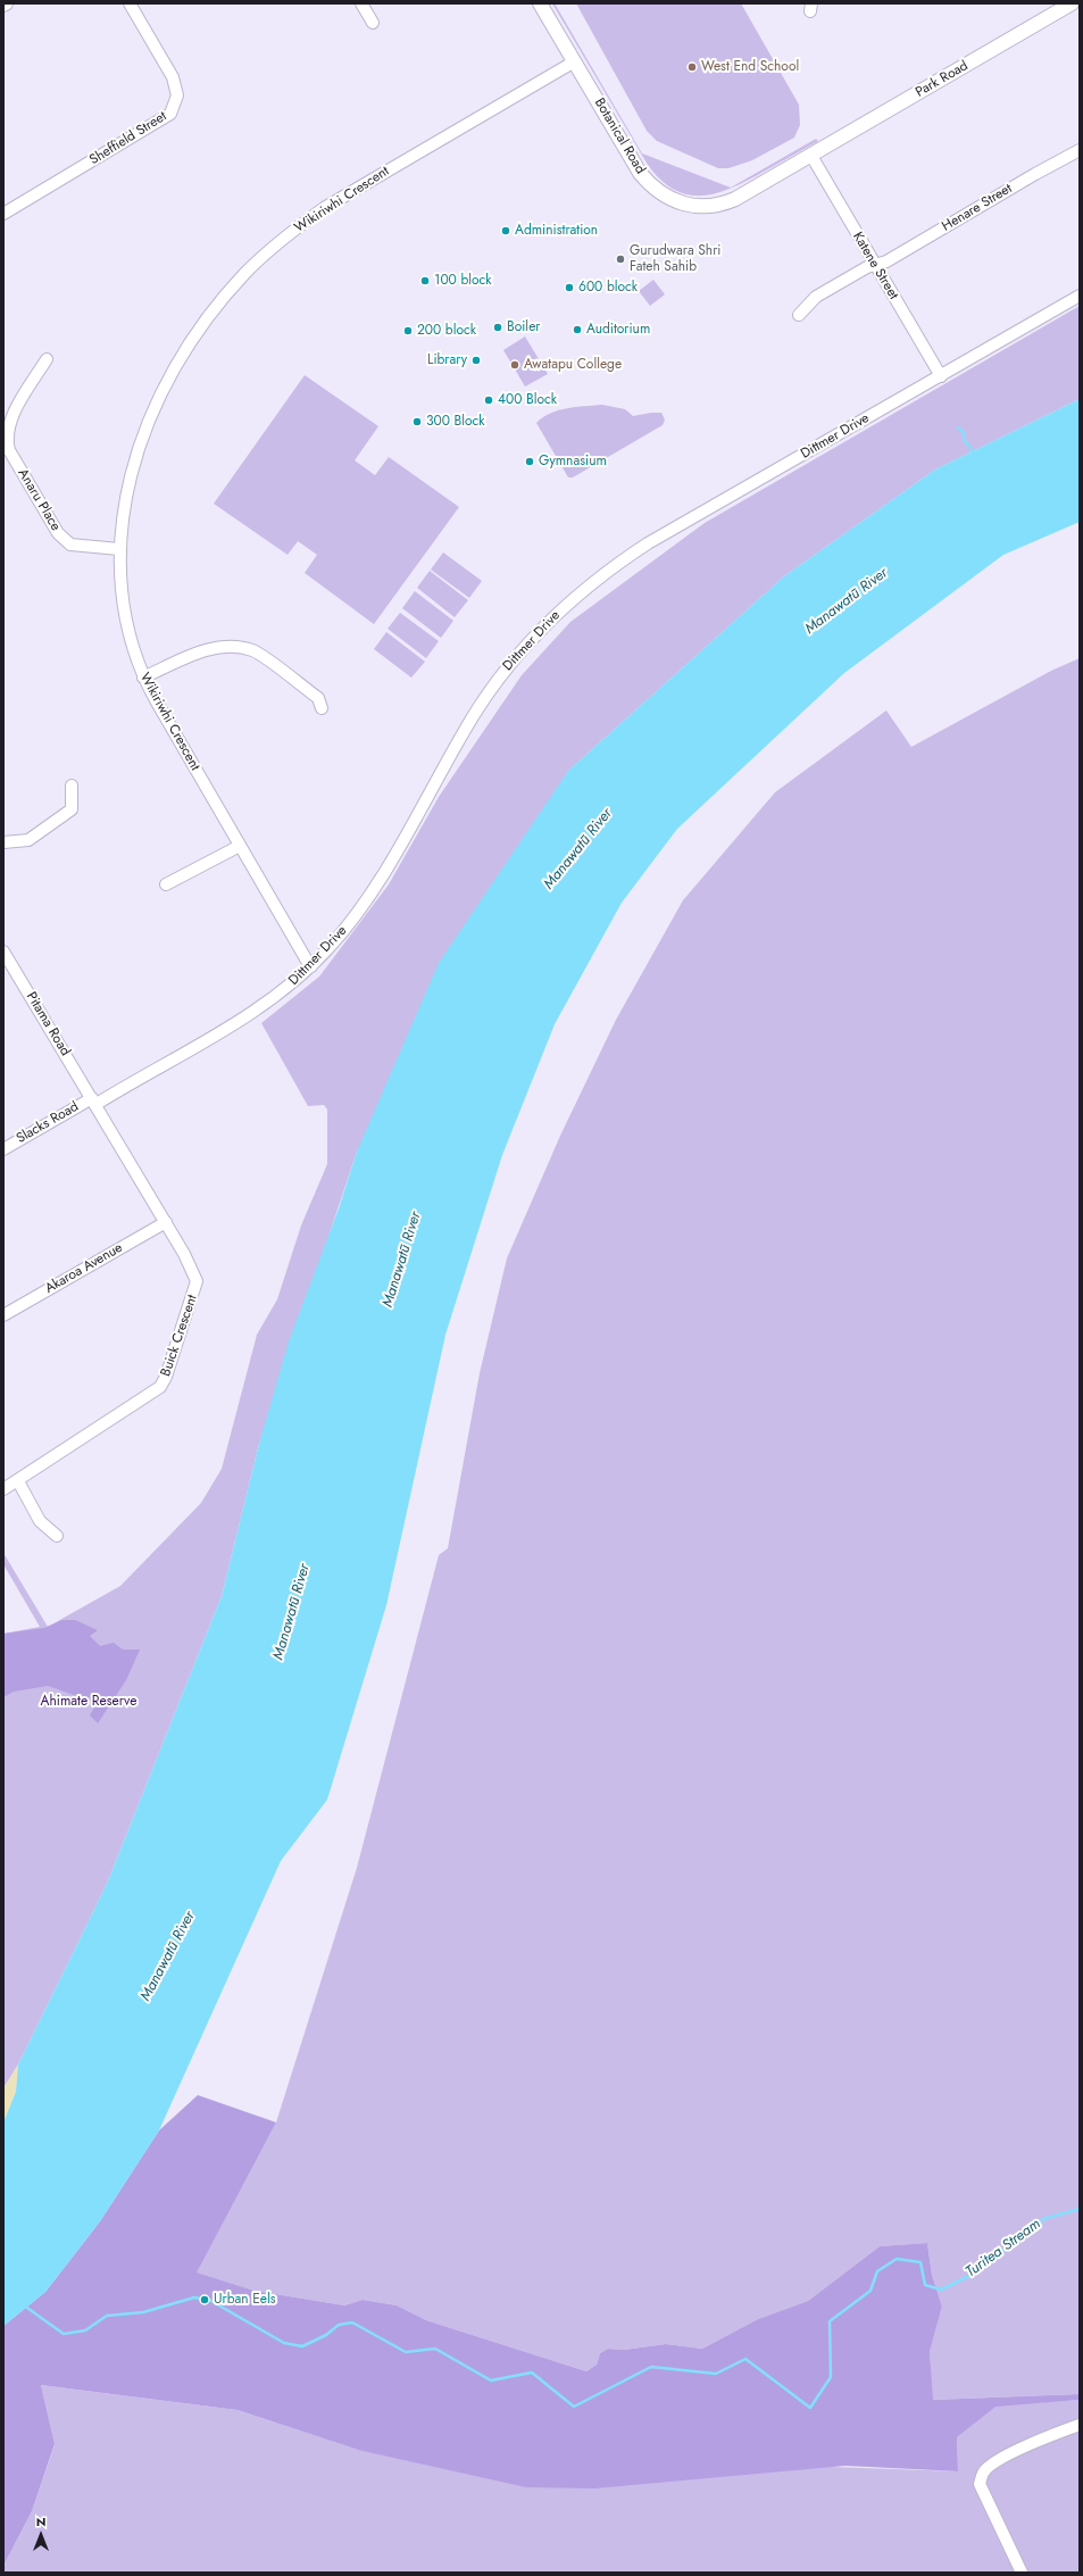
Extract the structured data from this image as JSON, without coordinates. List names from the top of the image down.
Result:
{
  "streets": {
    "main road": ["Park Road", "Botanical Road"],
    "street": [
      "Sheffield Street",
      "Wikiriwhi Crescent",
      "Henare Street",
      "Katene Street",
      "Dittmer Drive",
      "Anaru Place",
      "Pitama Road",
      "Slacks Road",
      "Akaroa Avenue",
      "Buick Crescent"
    ]
  },
  "crossings": [
    ["Park Road", "Botanical Road"],
    ["Park Road", "Katene Street"],
    ["Botanical Road", "Wikiriwhi Crescent"],
    ["Botanical Road", "Katene Street"],
    ["Wikiriwhi Crescent", "Dittmer Drive"],
    ["Wikiriwhi Crescent", "Anaru Place"],
    ["Henare Street", "Katene Street"],
    ["Katene Street", "Dittmer Drive"],
    ["Dittmer Drive", "Pitama Road"],
    ["Dittmer Drive", "Slacks Road"],
    ["Dittmer Drive", "Buick Crescent"],
    ["Pitama Road", "Slacks Road"],
    ["Pitama Road", "Buick Crescent"],
    ["Slacks Road", "Buick Crescent"],
    ["Akaroa Avenue", "Buick Crescent"]
  ],
  "water": ["Manawatū River", "Turitea Stream"],
  "parks": ["Ahimate Reserve"],
  "places": [
    "West End School",
    "Administration",
    "Gurudwara Shri Fateh Sahib",
    "100 block",
    "600 block",
    "Boiler",
    "Auditorium",
    "200 block",
    "Library",
    "Awatapu College",
    "400 Block",
    "300 Block",
    "Gymnasium",
    "Urban Eels"
  ],
  "north": "top"
}
